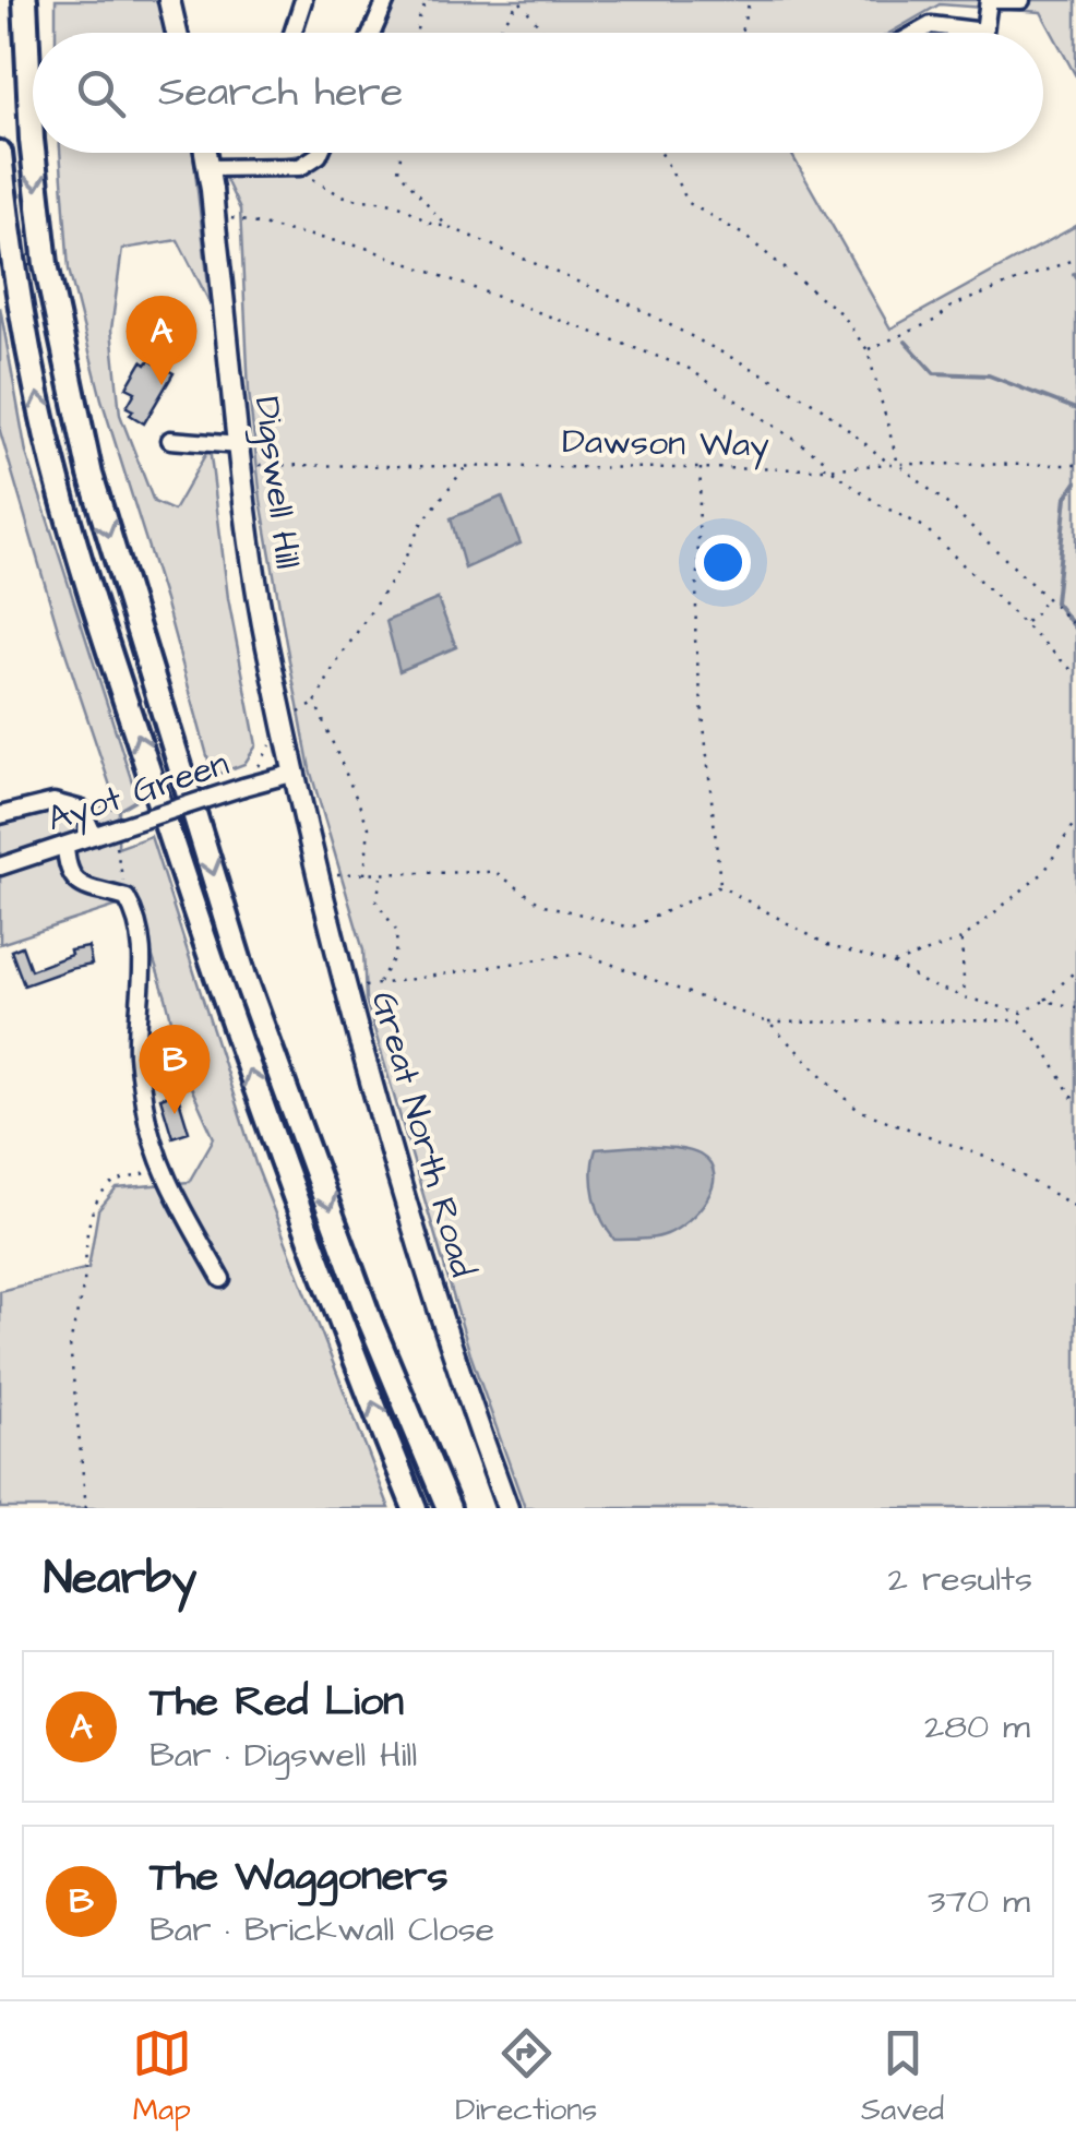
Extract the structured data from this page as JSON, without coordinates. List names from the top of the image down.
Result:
{
  "streets": {
    "main road": ["Digswell Hill", "Great North Road"],
    "street": ["Ayot Green"],
    "path": ["Dawson Way"]
  },
  "crossings": [
    ["Digswell Hill", "Ayot Green"],
    ["Digswell Hill", "Great North Road"],
    ["Ayot Green", "Great North Road"]
  ],
  "page": {
    "search": "Search here",
    "pins": ["A", "B"],
    "heading": ["Nearby", "2 results"],
    "list": [
      {
        "mark": "A",
        "name": "The Red Lion",
        "note": "Bar · Digswell Hill",
        "value": "280 m"
      },
      {
        "mark": "B",
        "name": "The Waggoners",
        "note": "Bar · Brickwall Close",
        "value": "370 m"
      }
    ],
    "nav": ["Map", "Directions", "Saved"]
  }
}
